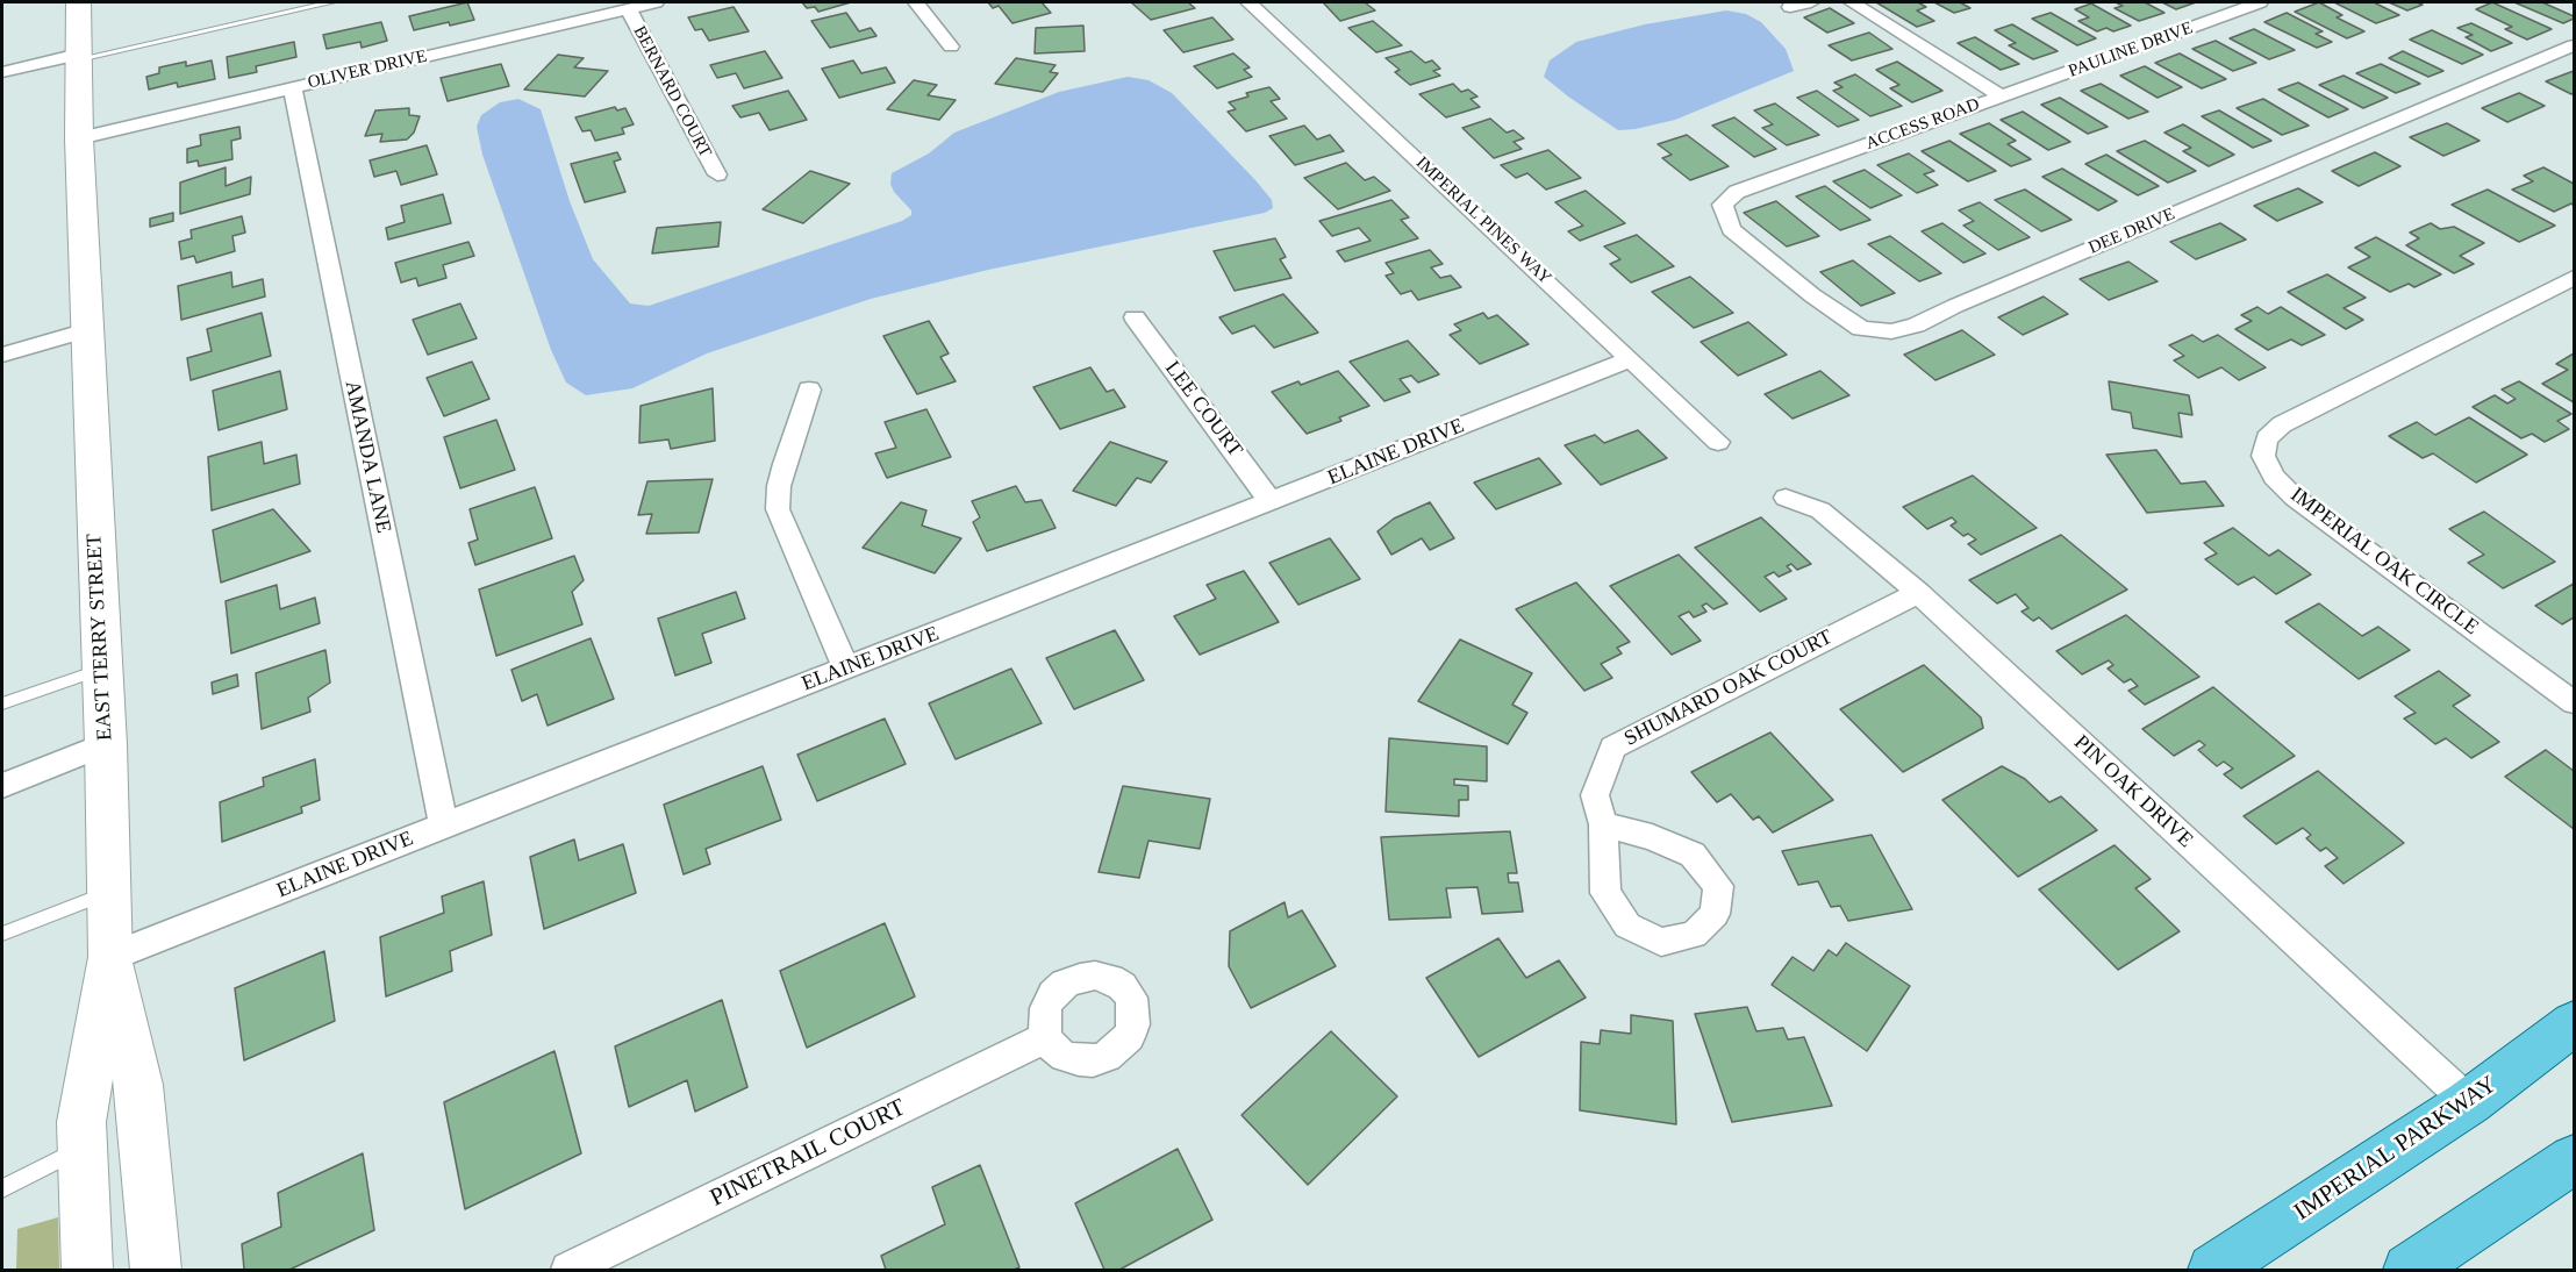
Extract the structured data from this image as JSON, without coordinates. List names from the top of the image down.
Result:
{
  "streets": {
    "main road": ["IMPERIAL PARKWAY"],
    "street": [
      "PAULINE DRIVE",
      "OLIVER DRIVE",
      "BERNARD COURT",
      "ACCESS ROAD",
      "IMPERIAL PINES WAY",
      "DEE DRIVE",
      "LEE COURT",
      "ELAINE DRIVE",
      "AMANDA LANE",
      "IMPERIAL OAK CIRCLE",
      "EAST TERRY STREET",
      "SHUMARD OAK COURT",
      "PIN OAK DRIVE",
      "PINETRAIL COURT"
    ]
  },
  "crossings": [
    ["PAULINE DRIVE", "ACCESS ROAD"],
    ["OLIVER DRIVE", "BERNARD COURT"],
    ["OLIVER DRIVE", "AMANDA LANE"],
    ["OLIVER DRIVE", "EAST TERRY STREET"],
    ["ACCESS ROAD", "DEE DRIVE"],
    ["IMPERIAL PINES WAY", "ELAINE DRIVE"],
    ["LEE COURT", "ELAINE DRIVE"],
    ["ELAINE DRIVE", "AMANDA LANE"],
    ["ELAINE DRIVE", "EAST TERRY STREET"],
    ["SHUMARD OAK COURT", "PIN OAK DRIVE"],
    ["PIN OAK DRIVE", "IMPERIAL PARKWAY"]
  ]
}
